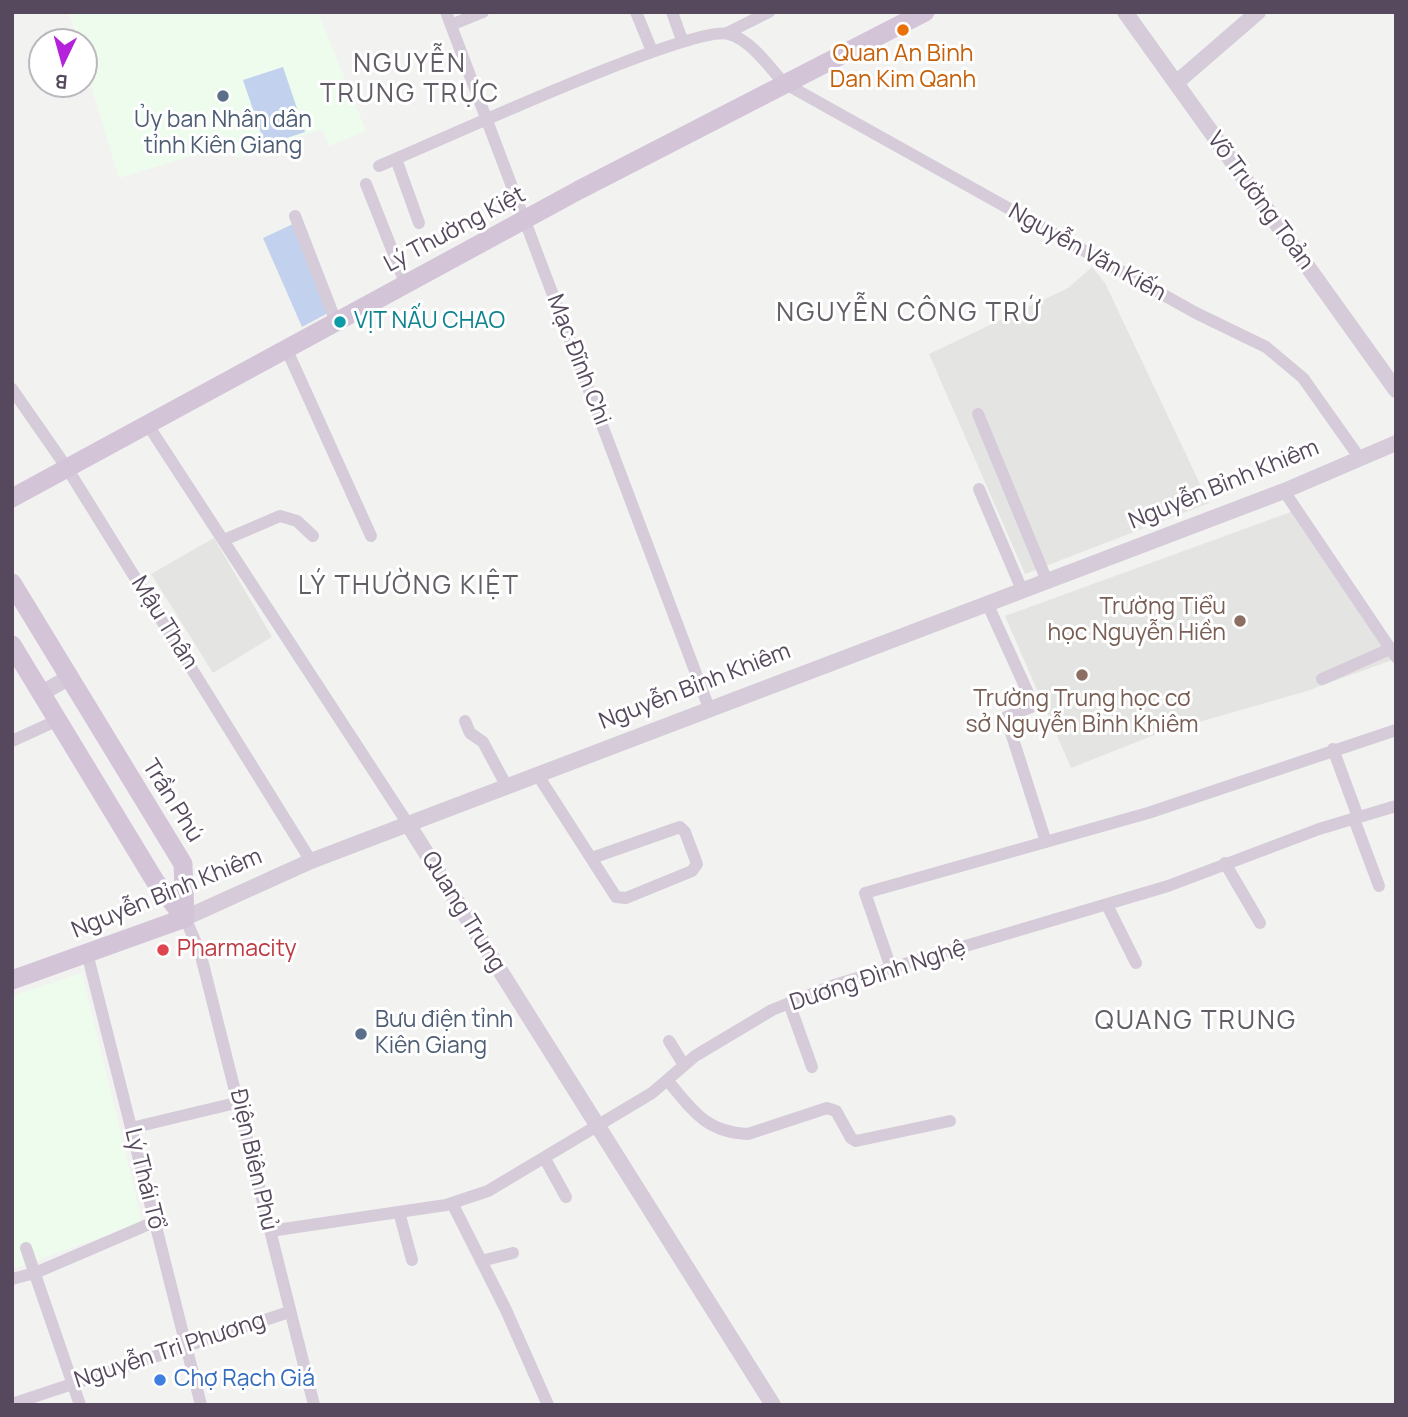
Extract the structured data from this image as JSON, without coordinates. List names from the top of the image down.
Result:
{
  "streets": {
    "main road": ["Lý Thường Kiệt", "Nguyễn Bỉnh Khiêm", "Trần Phú"],
    "street": [
      "Võ Trường Toản",
      "Nguyễn Văn Kiến",
      "Mạc Đĩnh Chi",
      "Mậu Thân",
      "Quang Trung",
      "Dương Đình Nghệ",
      "Điện Biên Phủ",
      "Lý Thái Tổ",
      "Nguyễn Tri Phương"
    ]
  },
  "crossings": [
    ["Lý Thường Kiệt", "Nguyễn Văn Kiến"],
    ["Lý Thường Kiệt", "Mạc Đĩnh Chi"],
    ["Lý Thường Kiệt", "Mậu Thân"],
    ["Lý Thường Kiệt", "Quang Trung"],
    ["Nguyễn Văn Kiến", "Nguyễn Bỉnh Khiêm"],
    ["Mạc Đĩnh Chi", "Nguyễn Bỉnh Khiêm"],
    ["Nguyễn Bỉnh Khiêm", "Mậu Thân"],
    ["Nguyễn Bỉnh Khiêm", "Trần Phú"],
    ["Nguyễn Bỉnh Khiêm", "Quang Trung"],
    ["Nguyễn Bỉnh Khiêm", "Điện Biên Phủ"],
    ["Nguyễn Bỉnh Khiêm", "Lý Thái Tổ"],
    ["Trần Phú", "Điện Biên Phủ"],
    ["Quang Trung", "Dương Đình Nghệ"],
    ["Dương Đình Nghệ", "Điện Biên Phủ"],
    ["Điện Biên Phủ", "Nguyễn Tri Phương"],
    ["Lý Thái Tổ", "Nguyễn Tri Phương"]
  ],
  "districts": [
    "NGUYỄN TRUNG TRỰC",
    "NGUYỄN CÔNG TRỨ",
    "LÝ THƯỜNG KIỆT",
    "QUANG TRUNG"
  ],
  "places": [
    "Quan An Binh Dan Kim Qanh",
    "Ủy ban Nhân dân tỉnh Kiên Giang",
    "VỊT NẤU CHAO",
    "Trường Tiểu học Nguyễn Hiền",
    "Trường Trung học cơ sở Nguyễn Bỉnh Khiêm",
    "Pharmacity",
    "Bưu điện tỉnh Kiên Giang",
    "Chợ Rạch Giá"
  ],
  "north": "bottom"
}
